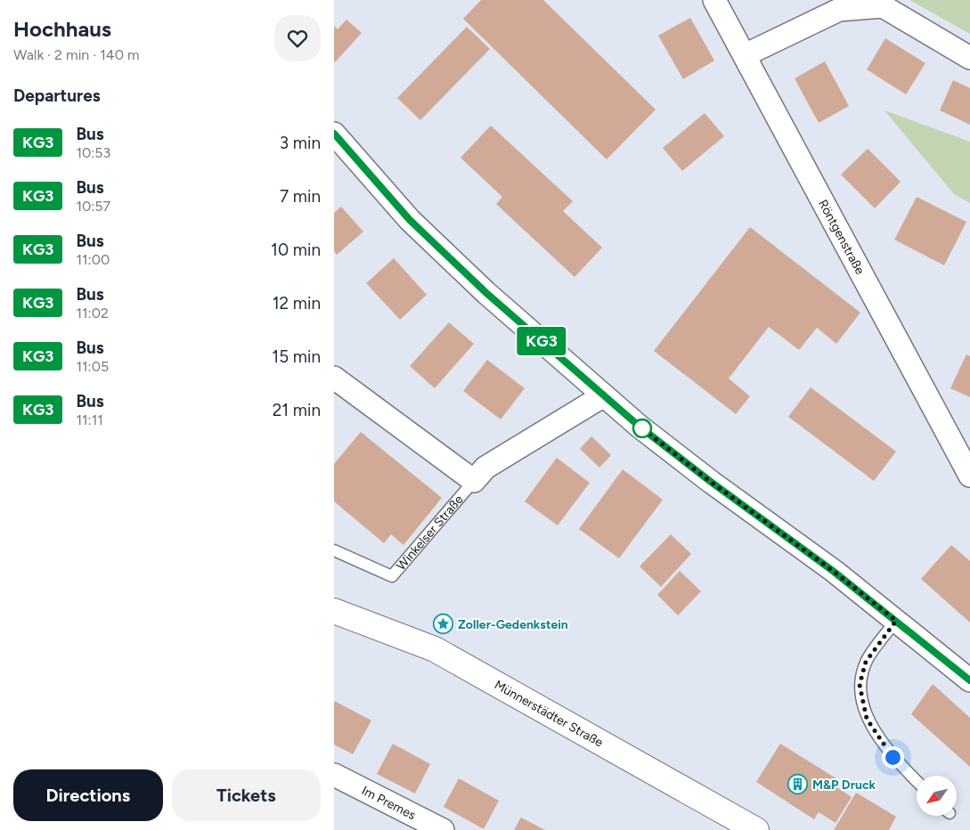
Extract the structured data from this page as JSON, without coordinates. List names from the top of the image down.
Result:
{
  "streets": {
    "main road": ["Münnerstädter Straße"],
    "street": ["Röntgenstraße", "Winkelser Straße", "Im Premes"]
  },
  "places": {
    "place": ["Zoller-Gedenkstein"],
    "building": ["M&P Druck"]
  },
  "lines": ["bus line KG3"],
  "north": "bottom left",
  "page": {
    "heading": [
      ["Hochhaus", "Walk · 2 min · 140 m"],
      "Departures"
    ],
    "on_map": "KG3",
    "list": [
      {
        "mark": "KG3",
        "name": "Bus",
        "note": "10:53",
        "value": "3 min"
      },
      {
        "mark": "KG3",
        "name": "Bus",
        "note": "10:57",
        "value": "7 min"
      },
      {
        "mark": "KG3",
        "name": "Bus",
        "note": "11:00",
        "value": "10 min"
      },
      {
        "mark": "KG3",
        "name": "Bus",
        "note": "11:02",
        "value": "12 min"
      },
      {
        "mark": "KG3",
        "name": "Bus",
        "note": "11:05",
        "value": "15 min"
      },
      {
        "mark": "KG3",
        "name": "Bus",
        "note": "11:11",
        "value": "21 min"
      }
    ],
    "buttons": ["Directions", "Tickets"]
  }
}
